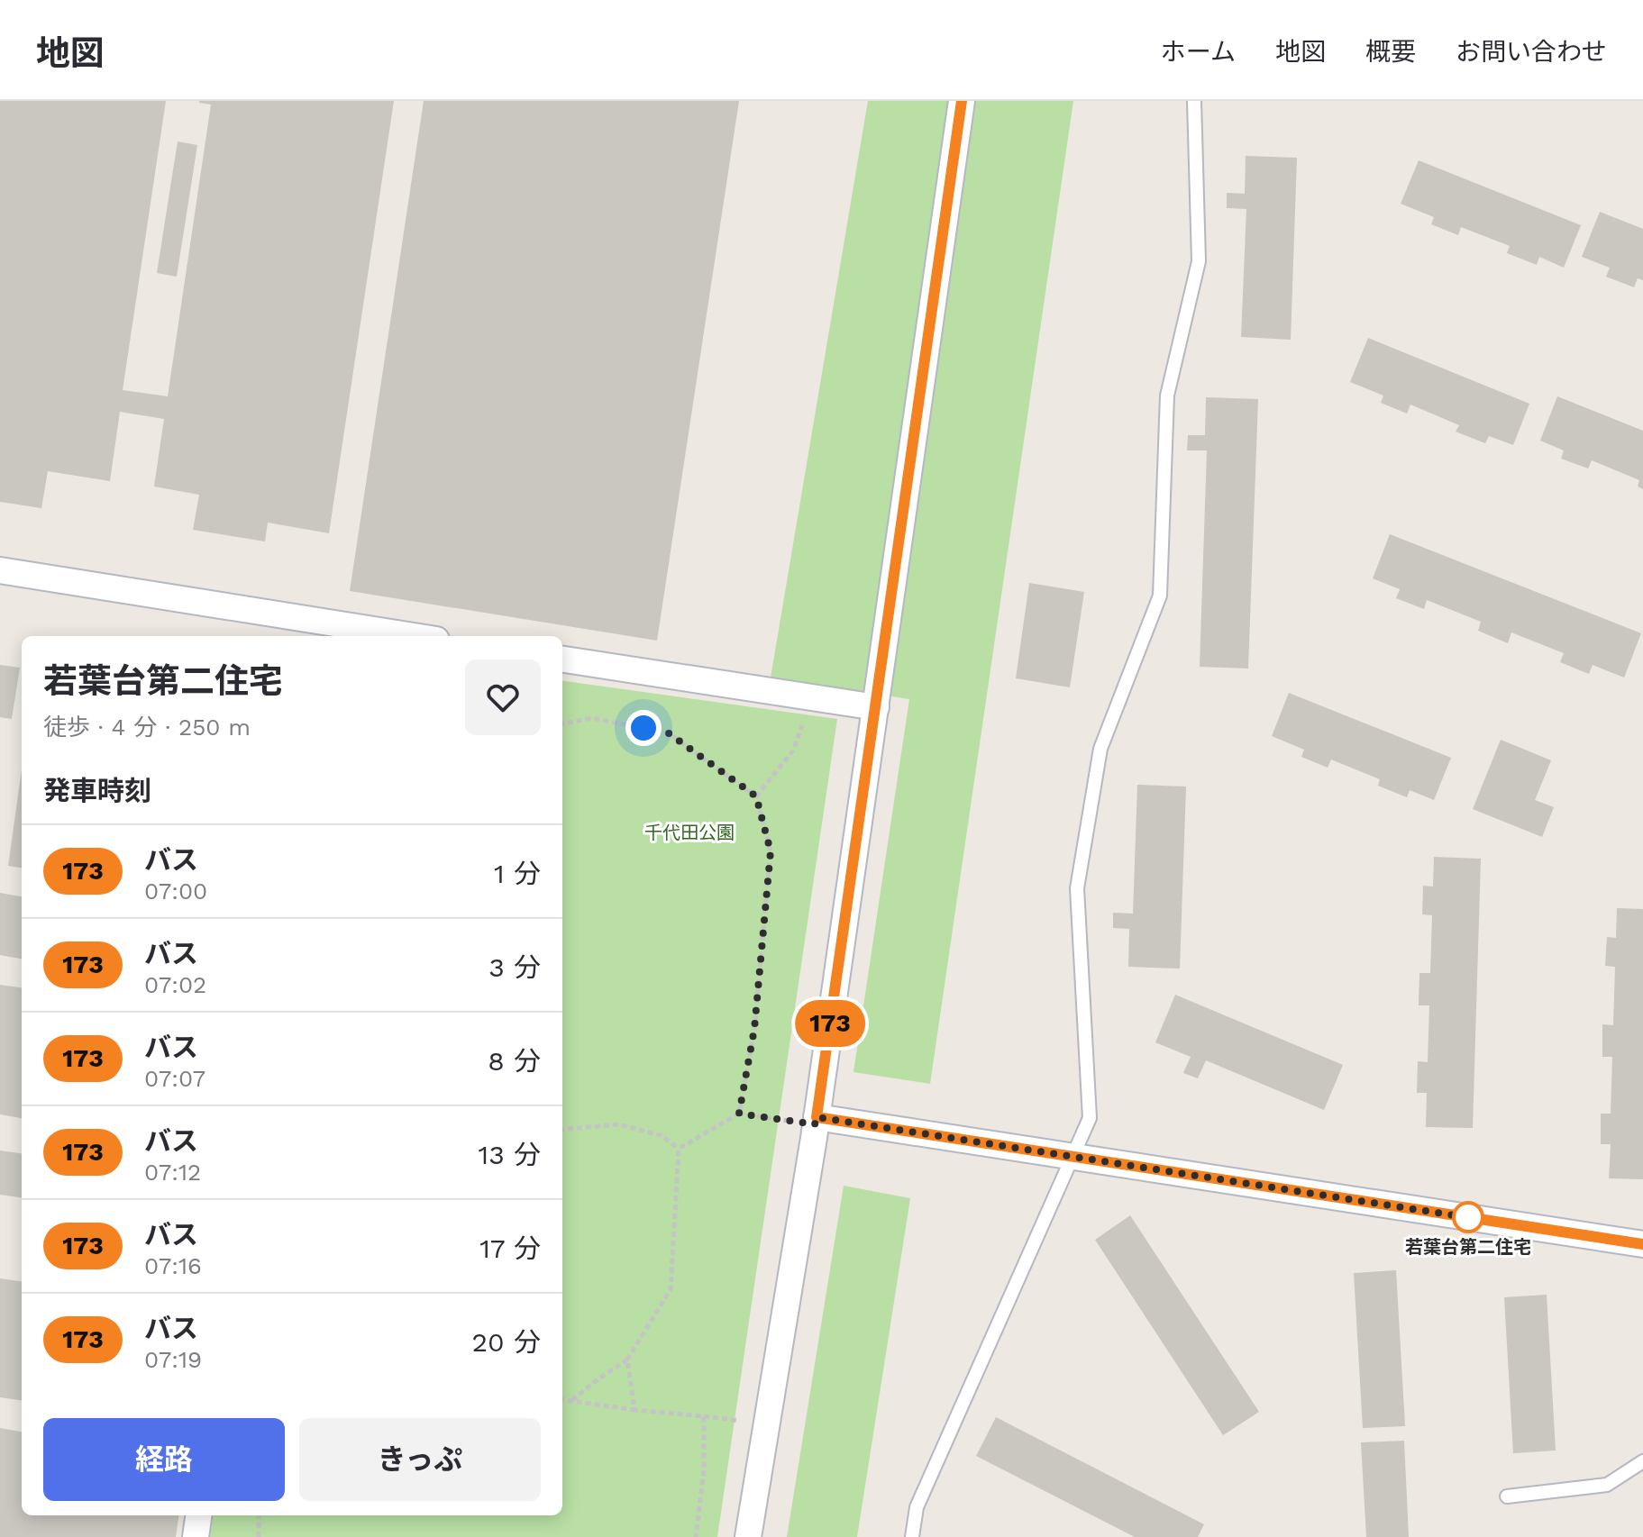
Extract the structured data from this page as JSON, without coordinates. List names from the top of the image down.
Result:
{
  "parks": ["千代田公園"],
  "places": ["若葉台第二住宅"],
  "lines": ["bus line 173"],
  "page": {
    "header": "地図",
    "nav": [
      "ホーム",
      "地図",
      "概要",
      "お問い合わせ"
    ],
    "on_map": "173",
    "heading": [
      ["若葉台第二住宅", "徒歩 · 4 分 · 250 m"],
      "発車時刻"
    ],
    "list": [
      {
        "mark": "173",
        "name": "バス",
        "note": "07:00",
        "value": "1 分"
      },
      {
        "mark": "173",
        "name": "バス",
        "note": "07:02",
        "value": "3 分"
      },
      {
        "mark": "173",
        "name": "バス",
        "note": "07:07",
        "value": "8 分"
      },
      {
        "mark": "173",
        "name": "バス",
        "note": "07:12",
        "value": "13 分"
      },
      {
        "mark": "173",
        "name": "バス",
        "note": "07:16",
        "value": "17 分"
      },
      {
        "mark": "173",
        "name": "バス",
        "note": "07:19",
        "value": "20 分"
      }
    ],
    "buttons": ["経路", "きっぷ"]
  }
}
